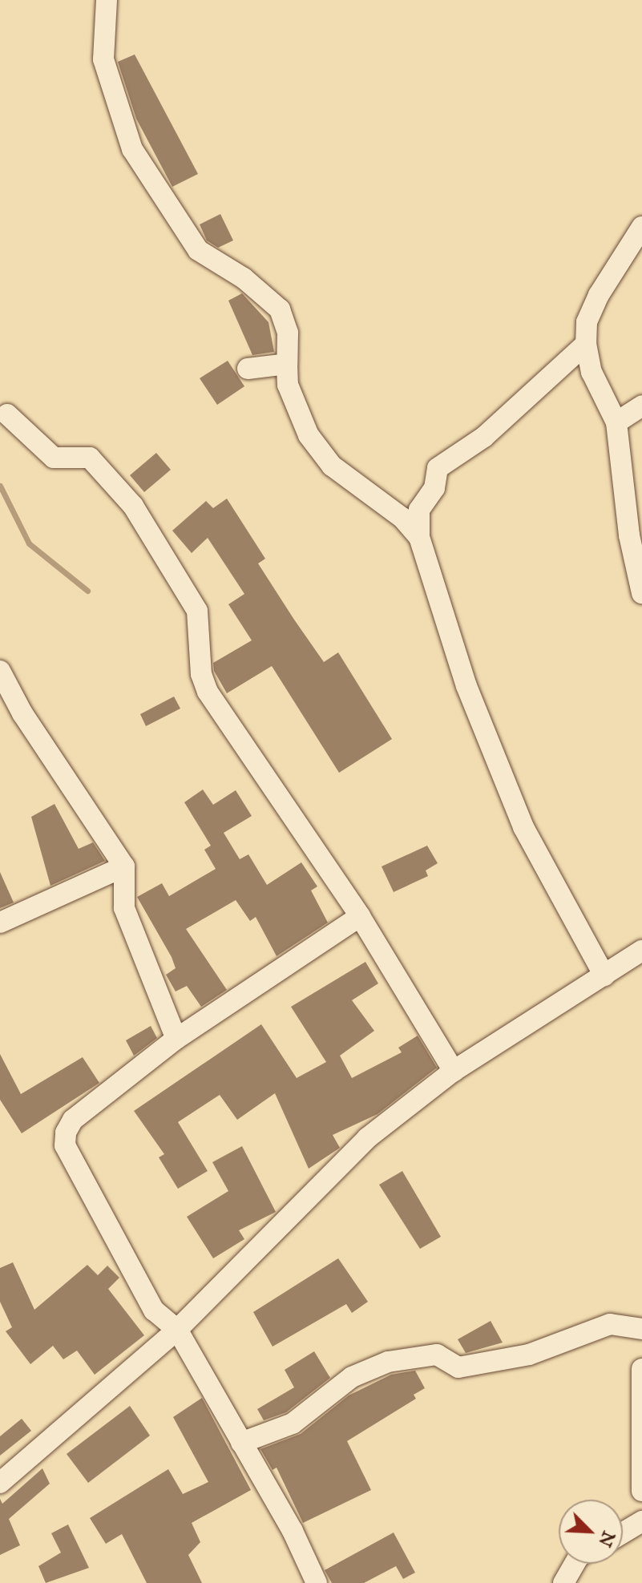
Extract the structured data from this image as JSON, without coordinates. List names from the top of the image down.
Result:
{
  "north": "bottom right"
}
